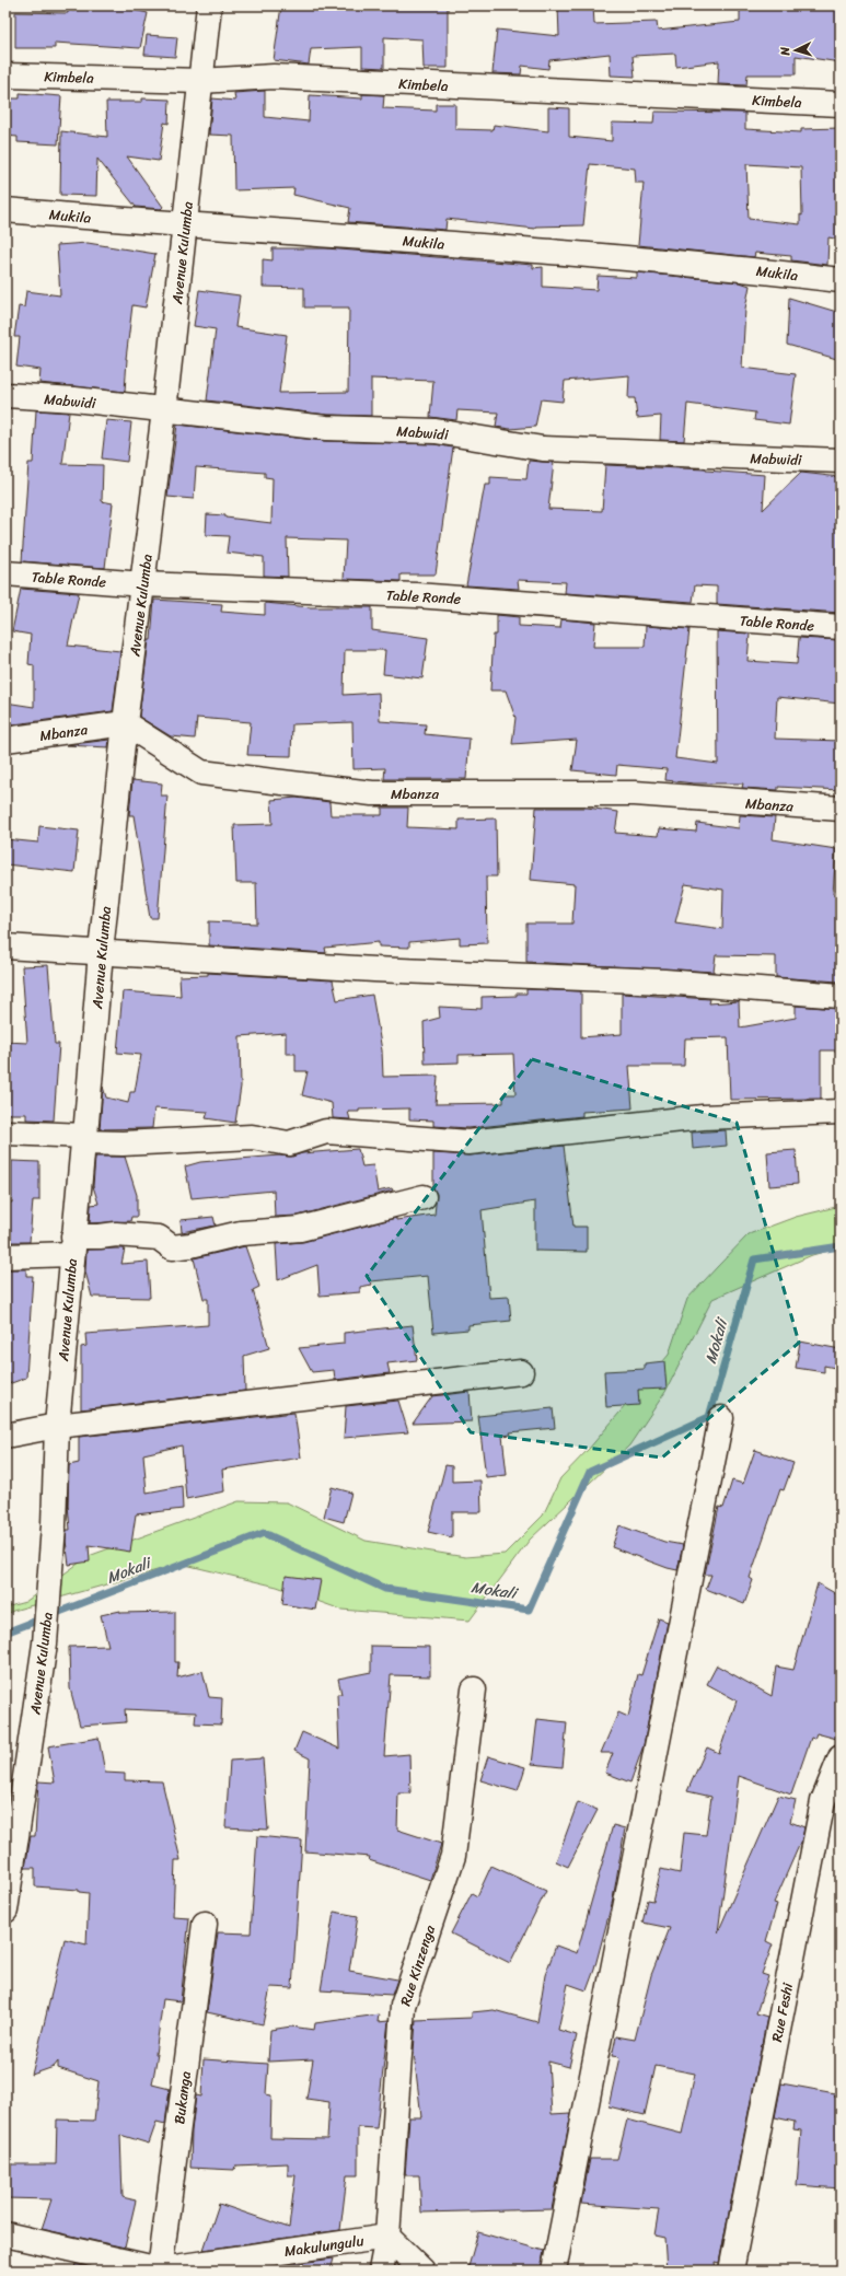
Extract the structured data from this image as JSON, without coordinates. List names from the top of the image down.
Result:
{
  "streets": {
    "street": [
      "Kimbela",
      "Mukila",
      "Avenue Kulumba",
      "Mabwidi",
      "Table Ronde",
      "Mbanza",
      "Rue Kinzenga",
      "Rue Feshi",
      "Bukanga",
      "Makulungulu"
    ]
  },
  "crossings": [
    ["Kimbela", "Avenue Kulumba"],
    ["Mukila", "Avenue Kulumba"],
    ["Avenue Kulumba", "Mabwidi"],
    ["Avenue Kulumba", "Table Ronde"],
    ["Avenue Kulumba", "Mbanza"],
    ["Rue Kinzenga", "Makulungulu"],
    ["Bukanga", "Makulungulu"]
  ],
  "water": ["Mokali"],
  "north": "left"
}
